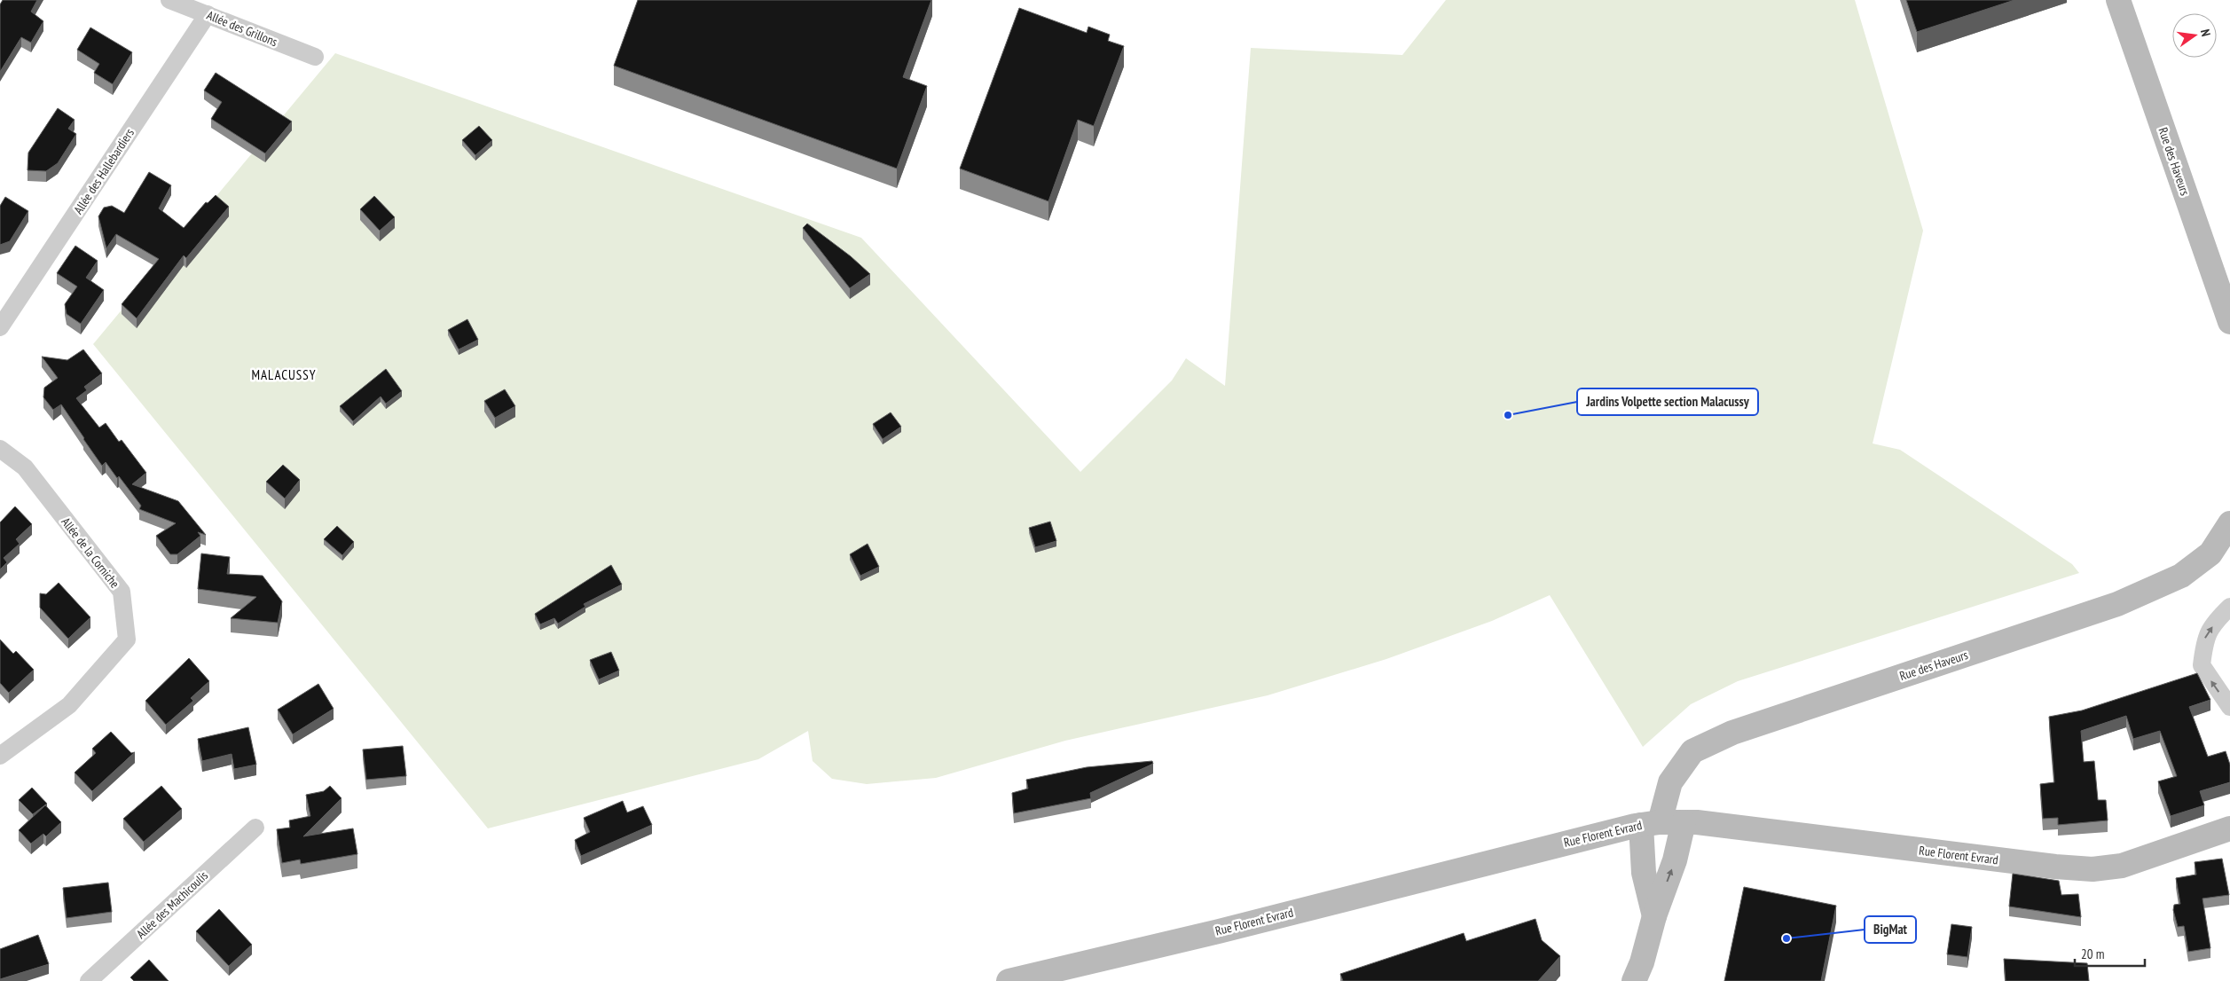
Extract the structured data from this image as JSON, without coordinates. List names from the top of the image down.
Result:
{
  "streets": {
    "street": [
      "Allée des Grillons",
      "Rue des Haveurs",
      "Allée des Hallebardiers",
      "Allée de la Corniche",
      "Rue Florent Evrard",
      "Allée des Machicoulis"
    ]
  },
  "crossings": [
    ["Allée des Grillons", "Allée des Hallebardiers"],
    ["Rue des Haveurs", "Rue Florent Evrard"]
  ],
  "districts": ["MALACUSSY"],
  "places": ["Jardins Volpette section Malacussy", "BigMat"],
  "scale_bar": "20 m",
  "north": "right"
}
